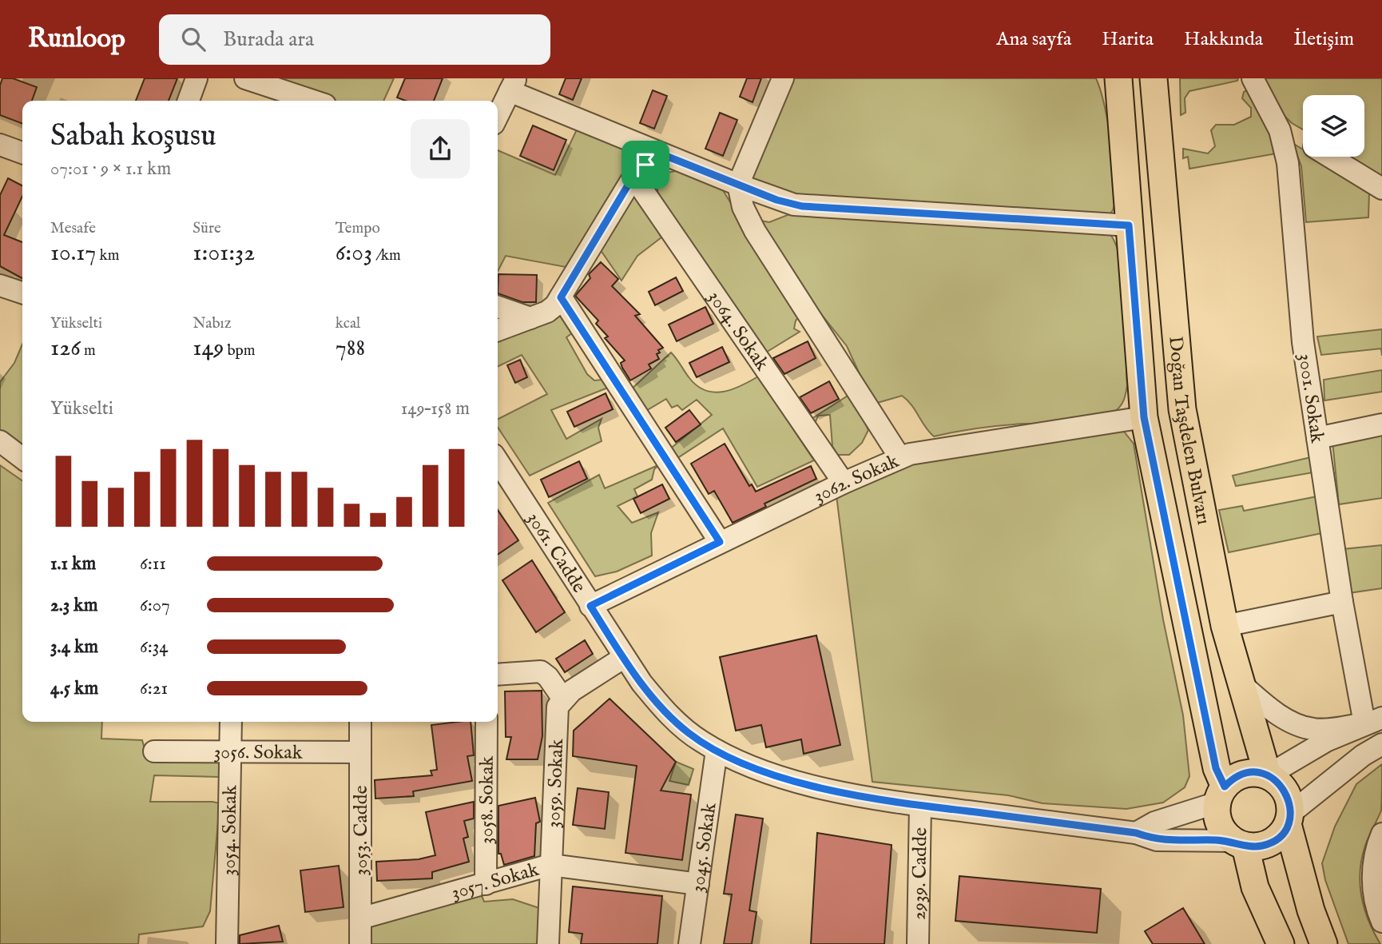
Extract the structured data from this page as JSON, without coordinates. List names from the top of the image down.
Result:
{
  "streets": {
    "main road": ["Doğan Taşdelen Bulvarı"],
    "street": [
      "3064. Sokak",
      "3001. Sokak",
      "3062. Sokak",
      "3061. Cadde",
      "3056. Sokak",
      "3059. Sokak",
      "3058. Sokak",
      "3054. Sokak",
      "3053. Cadde",
      "3045. Sokak",
      "2939. Cadde",
      "3057. Sokak"
    ]
  },
  "crossings": [
    ["3064. Sokak", "3062. Sokak"],
    ["Doğan Taşdelen Bulvarı", "3062. Sokak"],
    ["Doğan Taşdelen Bulvarı", "3061. Cadde"],
    ["3062. Sokak", "3061. Cadde"],
    ["3061. Cadde", "3045. Sokak"],
    ["3061. Cadde", "2939. Cadde"],
    ["3056. Sokak", "3054. Sokak"],
    ["3056. Sokak", "3053. Cadde"],
    ["3059. Sokak", "3057. Sokak"],
    ["3058. Sokak", "3057. Sokak"],
    ["3053. Cadde", "3057. Sokak"],
    ["3045. Sokak", "3057. Sokak"]
  ],
  "page": {
    "header": "Runloop",
    "search": "Burada ara",
    "nav": [
      "Ana sayfa",
      "Harita",
      "Hakkında",
      "İletişim"
    ],
    "heading": ["Sabah koşusu", "07:01 · 9 × 1.1 km"],
    "stats": [
      ["Mesafe", "10.17 km"],
      ["Süre", "1:01:32"],
      ["Tempo", "6:03 /km"],
      ["Yükselti", "126 m"],
      ["Nabız", "149 bpm"],
      ["kcal", "788"]
    ],
    "chart": ["Yükselti", "149–158 m"],
    "list": [
      {
        "name": "1.1 km",
        "note": "6:11"
      },
      {
        "name": "2.3 km",
        "note": "6:07"
      },
      {
        "name": "3.4 km",
        "note": "6:34"
      },
      {
        "name": "4.5 km",
        "note": "6:21"
      }
    ]
  }
}
